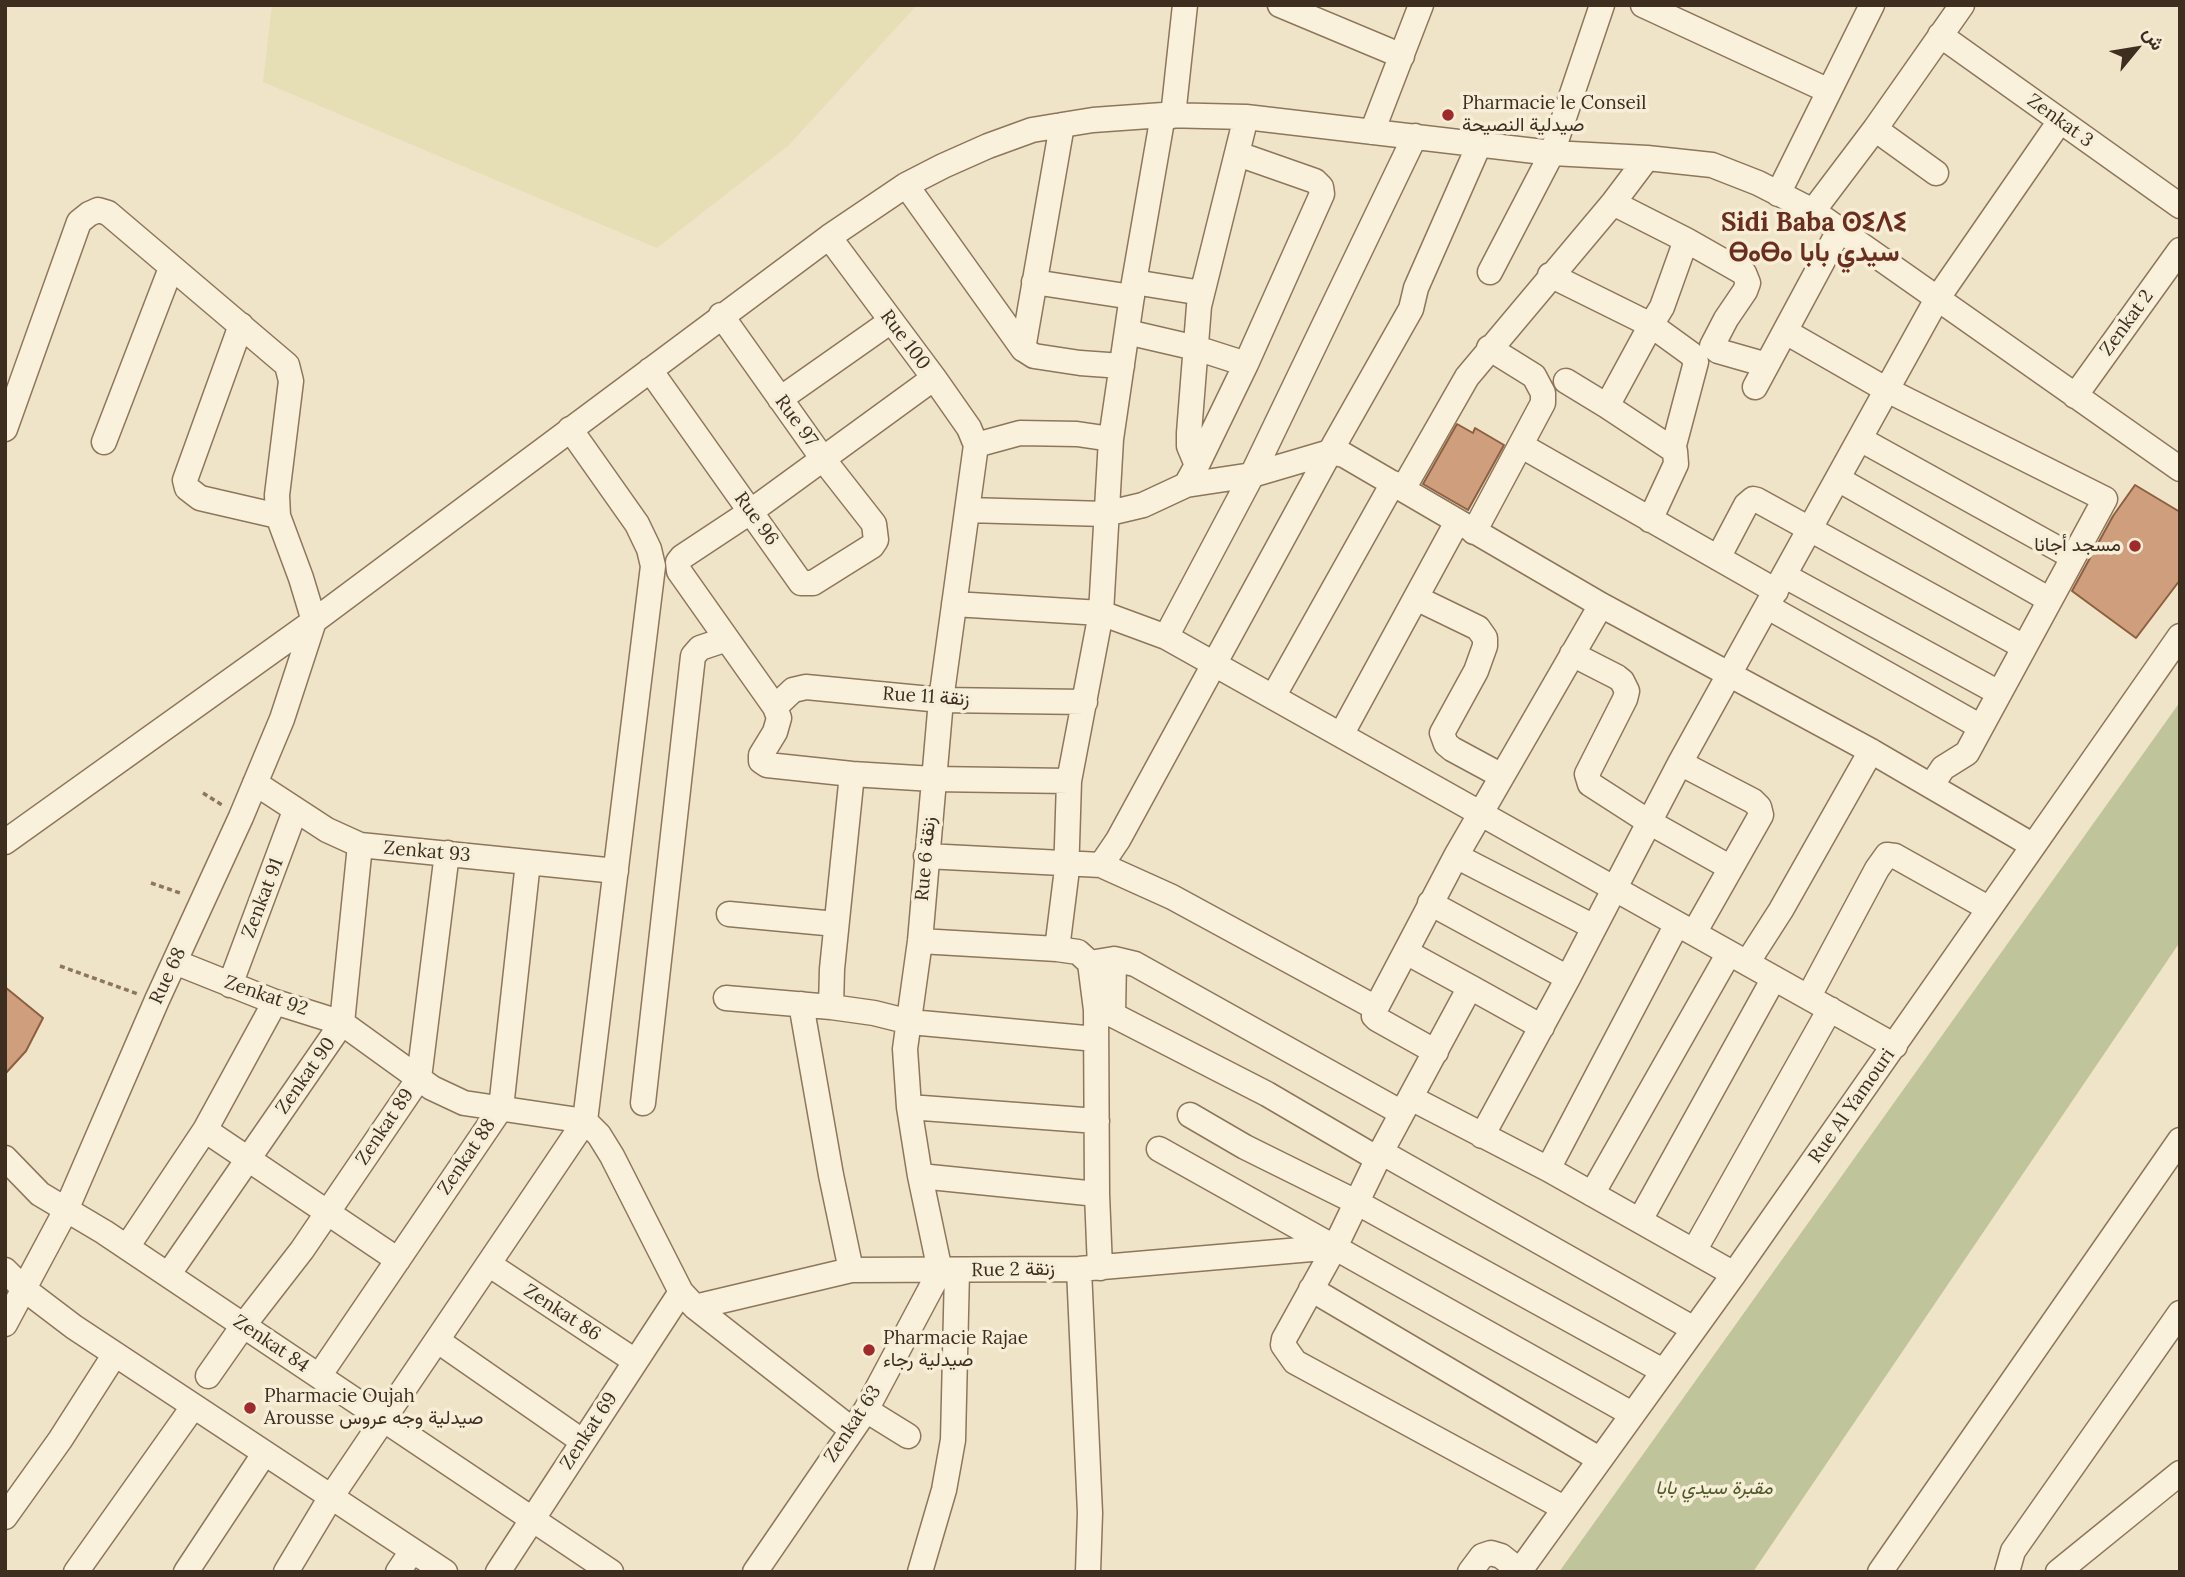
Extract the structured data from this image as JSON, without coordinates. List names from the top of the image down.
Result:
{
  "streets": {
    "street": [
      "Zenkat 3",
      "Zenkat 2",
      "Rue 100",
      "Rue 97",
      "Rue 96",
      "Rue 11 زنقة",
      "Zenkat 93",
      "Rue 6 زنقة",
      "Zenkat 91",
      "Rue 68",
      "Zenkat 92",
      "Zenkat 90",
      "Rue Al Yamouri",
      "Zenkat 89",
      "Zenkat 88",
      "Rue 2 زنقة",
      "Zenkat 86",
      "Zenkat 84",
      "Zenkat 63",
      "Zenkat 69"
    ]
  },
  "crossings": [
    ["Rue 100", "Rue 6 زنقة"],
    ["Rue 97", "Rue 96"],
    ["Rue 11 زنقة", "Rue 6 زنقة"],
    ["Zenkat 93", "Zenkat 91"],
    ["Zenkat 93", "Rue 68"],
    ["Zenkat 93", "Zenkat 90"],
    ["Zenkat 93", "Zenkat 89"],
    ["Zenkat 93", "Zenkat 88"],
    ["Rue 6 زنقة", "Rue 2 زنقة"],
    ["Rue 6 زنقة", "Zenkat 63"],
    ["Zenkat 91", "Zenkat 92"],
    ["Rue 68", "Zenkat 92"],
    ["Rue 68", "Zenkat 84"],
    ["Zenkat 92", "Zenkat 90"],
    ["Zenkat 92", "Zenkat 89"],
    ["Zenkat 92", "Zenkat 88"],
    ["Zenkat 90", "Zenkat 84"],
    ["Zenkat 89", "Zenkat 84"],
    ["Zenkat 88", "Zenkat 84"],
    ["Rue 2 زنقة", "Zenkat 63"],
    ["Rue 2 زنقة", "Zenkat 69"],
    ["Zenkat 86", "Zenkat 69"],
    ["Zenkat 84", "Zenkat 69"]
  ],
  "districts": ["Sidi Baba ⵙⵉⴷⵉ ⴱⴰⴱⴰ سيدي بابا"],
  "parks": ["مقبرة سيدي بابا"],
  "places": [
    "Pharmacie le Conseil صيدلية النصيحة",
    "مسجد أجانا",
    "Pharmacie Rajae صيدلية رجاء",
    "Pharmacie Oujah Arousse صيدلية وجه عروس"
  ],
  "north": "top right"
}
